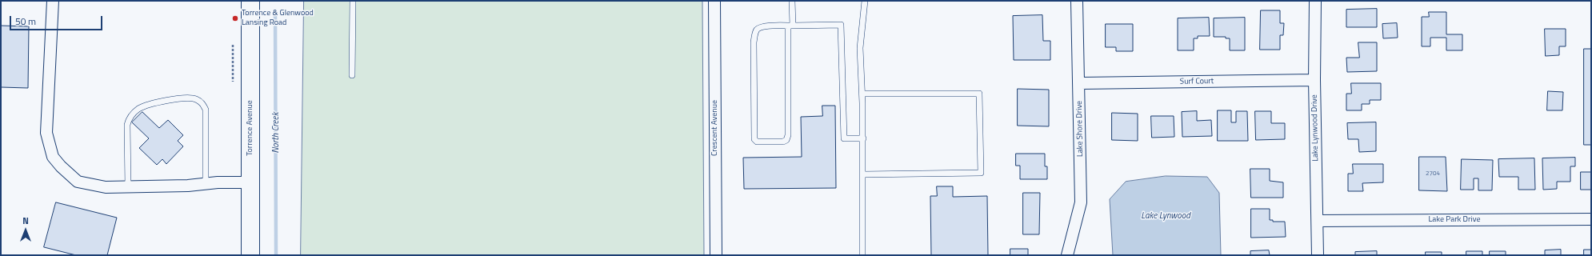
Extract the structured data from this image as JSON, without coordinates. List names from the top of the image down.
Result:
{
  "streets": {
    "main road": ["Torrence Avenue"],
    "street": [
      "Surf Court",
      "Crescent Avenue",
      "Lake Lynwood Drive",
      "Lake Shore Drive",
      "Lake Park Drive"
    ]
  },
  "crossings": [
    ["Surf Court", "Lake Lynwood Drive"],
    ["Surf Court", "Lake Shore Drive"],
    ["Lake Lynwood Drive", "Lake Park Drive"]
  ],
  "water": ["North Creek", "Lake Lynwood"],
  "places": ["Torrence & Glenwood Lansing Road"],
  "house_numbers": ["2704"],
  "scale_bar": "50 m",
  "north": "top"
}
